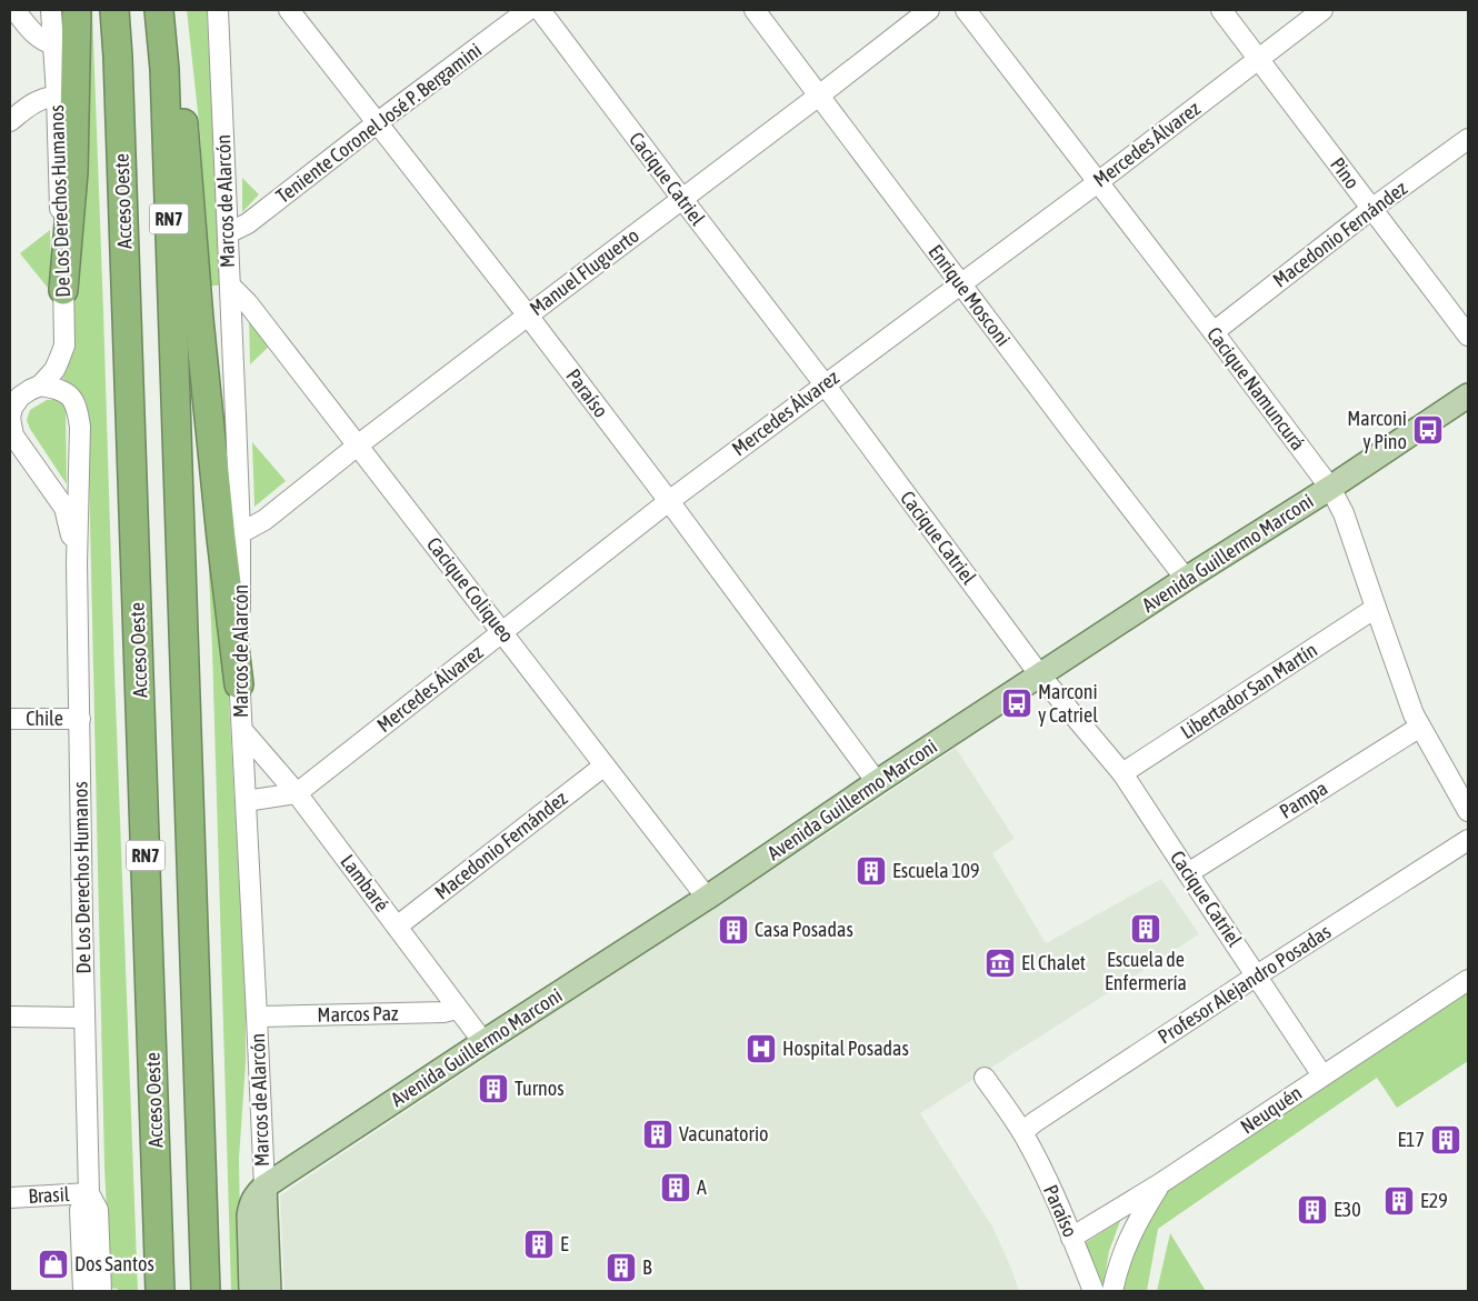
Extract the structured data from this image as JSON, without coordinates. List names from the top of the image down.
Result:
{
  "streets": {
    "highway": ["Acceso Oeste", "RN7"],
    "main road": ["Marcos de Alarcón", "Avenida Guillermo Marconi"],
    "street": [
      "Teniente Coronel José P. Bergamini",
      "Mercedes Álvarez",
      "Pino",
      "Cacique Catriel",
      "De Los Derechos Humanos",
      "Macedonio Fernández",
      "Manuel Fluguerto",
      "Enrique Mosconi",
      "Cacique Namuncurá",
      "Paraíso",
      "Cacique Coliqueo",
      "Libertador San Martín",
      "Chile",
      "Pampa",
      "Lambaré",
      "Profesor Alejandro Posadas",
      "Marcos Paz",
      "Neuquén",
      "Brasil"
    ]
  },
  "crossings": [
    ["Teniente Coronel José P. Bergamini", "Marcos de Alarcón"],
    ["Teniente Coronel José P. Bergamini", "Paraíso"],
    ["Mercedes Álvarez", "Pino"],
    ["Mercedes Álvarez", "Cacique Catriel"],
    ["Mercedes Álvarez", "Marcos de Alarcón"],
    ["Mercedes Álvarez", "Enrique Mosconi"],
    ["Mercedes Álvarez", "Cacique Namuncurá"],
    ["Mercedes Álvarez", "Paraíso"],
    ["Mercedes Álvarez", "Cacique Coliqueo"],
    ["Mercedes Álvarez", "Lambaré"],
    ["Pino", "Macedonio Fernández"],
    ["Cacique Catriel", "Manuel Fluguerto"],
    ["Cacique Catriel", "Avenida Guillermo Marconi"],
    ["Cacique Catriel", "Libertador San Martín"],
    ["Cacique Catriel", "Pampa"],
    ["Cacique Catriel", "Profesor Alejandro Posadas"],
    ["Cacique Catriel", "Neuquén"],
    ["De Los Derechos Humanos", "Chile"],
    ["De Los Derechos Humanos", "Brasil"],
    ["Marcos de Alarcón", "Manuel Fluguerto"],
    ["Marcos de Alarcón", "Avenida Guillermo Marconi"],
    ["Marcos de Alarcón", "Cacique Coliqueo"],
    ["Marcos de Alarcón", "Lambaré"],
    ["Marcos de Alarcón", "Marcos Paz"],
    ["Macedonio Fernández", "Cacique Namuncurá"],
    ["Macedonio Fernández", "Cacique Coliqueo"],
    ["Macedonio Fernández", "Lambaré"],
    ["Manuel Fluguerto", "Enrique Mosconi"],
    ["Manuel Fluguerto", "Paraíso"],
    ["Manuel Fluguerto", "Cacique Coliqueo"],
    ["Enrique Mosconi", "Avenida Guillermo Marconi"],
    ["Cacique Namuncurá", "Avenida Guillermo Marconi"],
    ["Cacique Namuncurá", "Libertador San Martín"],
    ["Cacique Namuncurá", "Pampa"],
    ["Paraíso", "Avenida Guillermo Marconi"],
    ["Paraíso", "Profesor Alejandro Posadas"],
    ["Paraíso", "Neuquén"],
    ["Avenida Guillermo Marconi", "Cacique Coliqueo"],
    ["Avenida Guillermo Marconi", "Lambaré"],
    ["Lambaré", "Marcos Paz"]
  ],
  "places": {
    "bus stop": ["Marconi y Pino", "Marconi y Catriel"],
    "building": [
      "Escuela 109",
      "Escuela de Enfermería",
      "Casa Posadas",
      "Turnos",
      "Vacunatorio",
      "E17",
      "A",
      "E29",
      "E30",
      "E",
      "B"
    ],
    "museum": ["El Chalet"],
    "hospital": ["Hospital Posadas"],
    "shop": ["Dos Santos"]
  }
}
